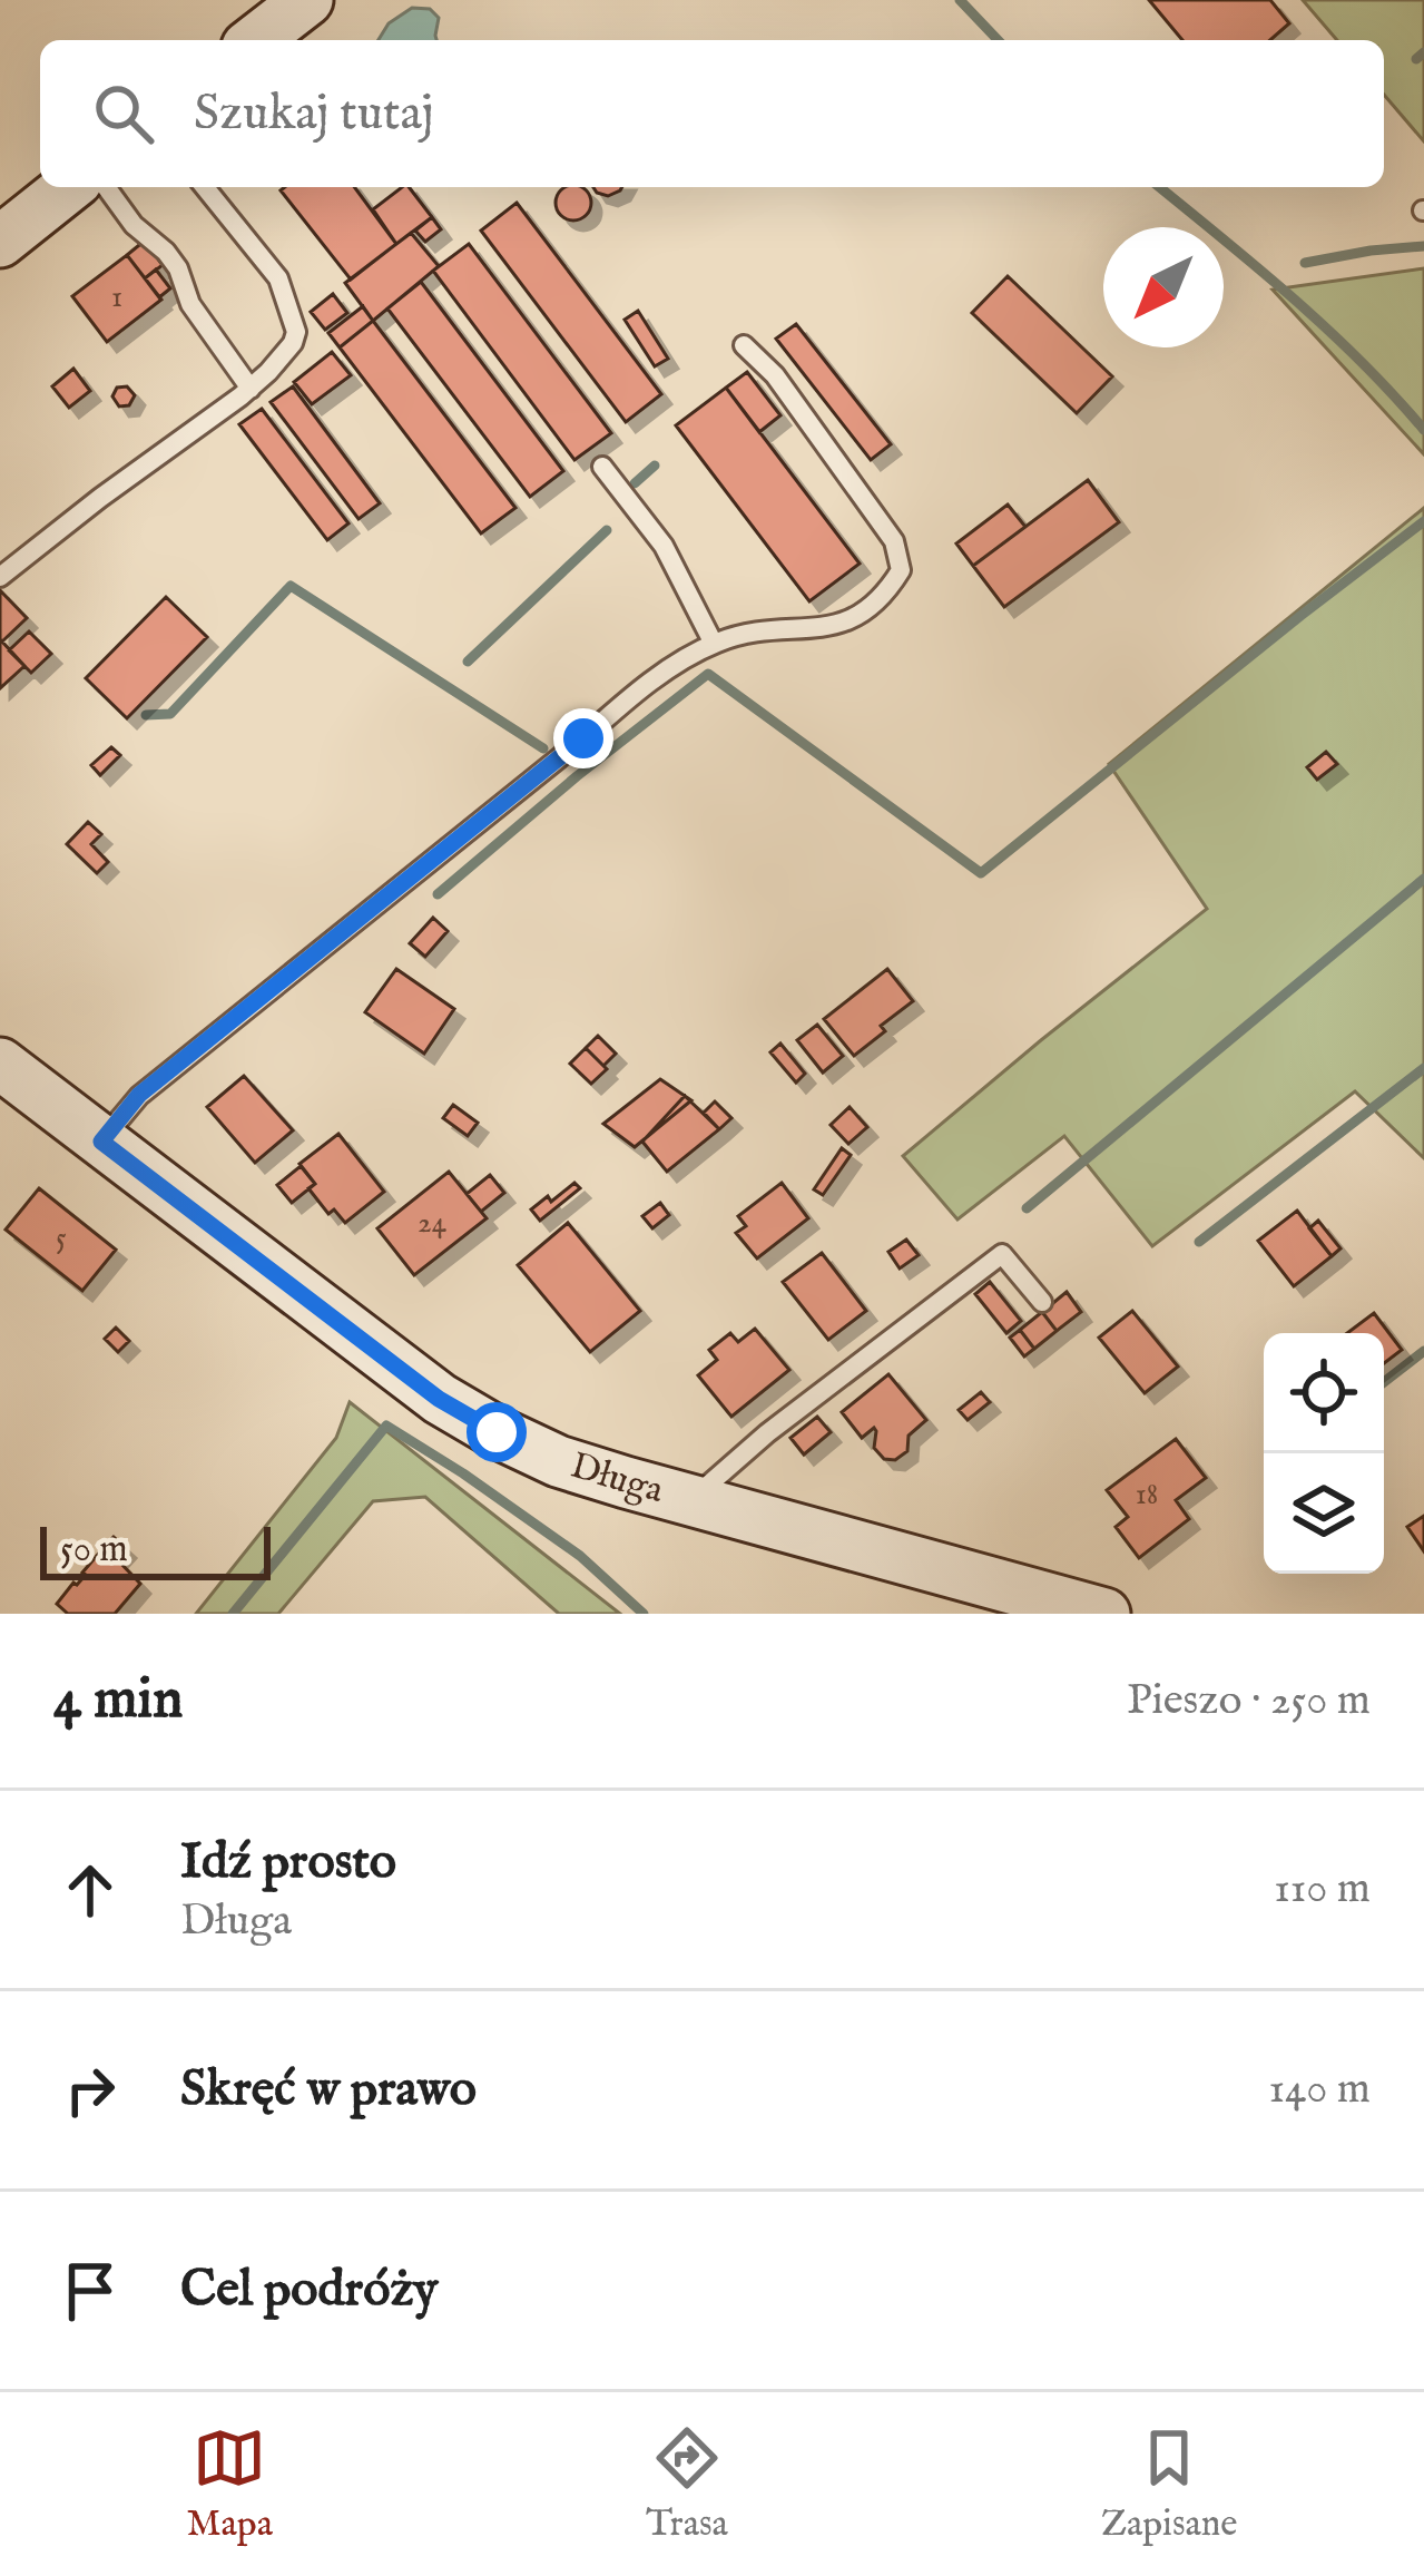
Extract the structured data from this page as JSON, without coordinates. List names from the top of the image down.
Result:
{
  "streets": {
    "street": ["Długa"]
  },
  "house_numbers": [
    "1",
    "24",
    "5",
    "18"
  ],
  "scale_bar": "50 m",
  "north": "bottom left",
  "page": {
    "search": "Szukaj tutaj",
    "scale": "50 m",
    "heading": ["4 min", "Pieszo · 250 m"],
    "list": [
      ["Idź prosto", "Długa", "110 m"],
      ["Skręć w prawo", "140 m"],
      "Cel podróży"
    ],
    "nav": ["Mapa", "Trasa", "Zapisane"]
  }
}
